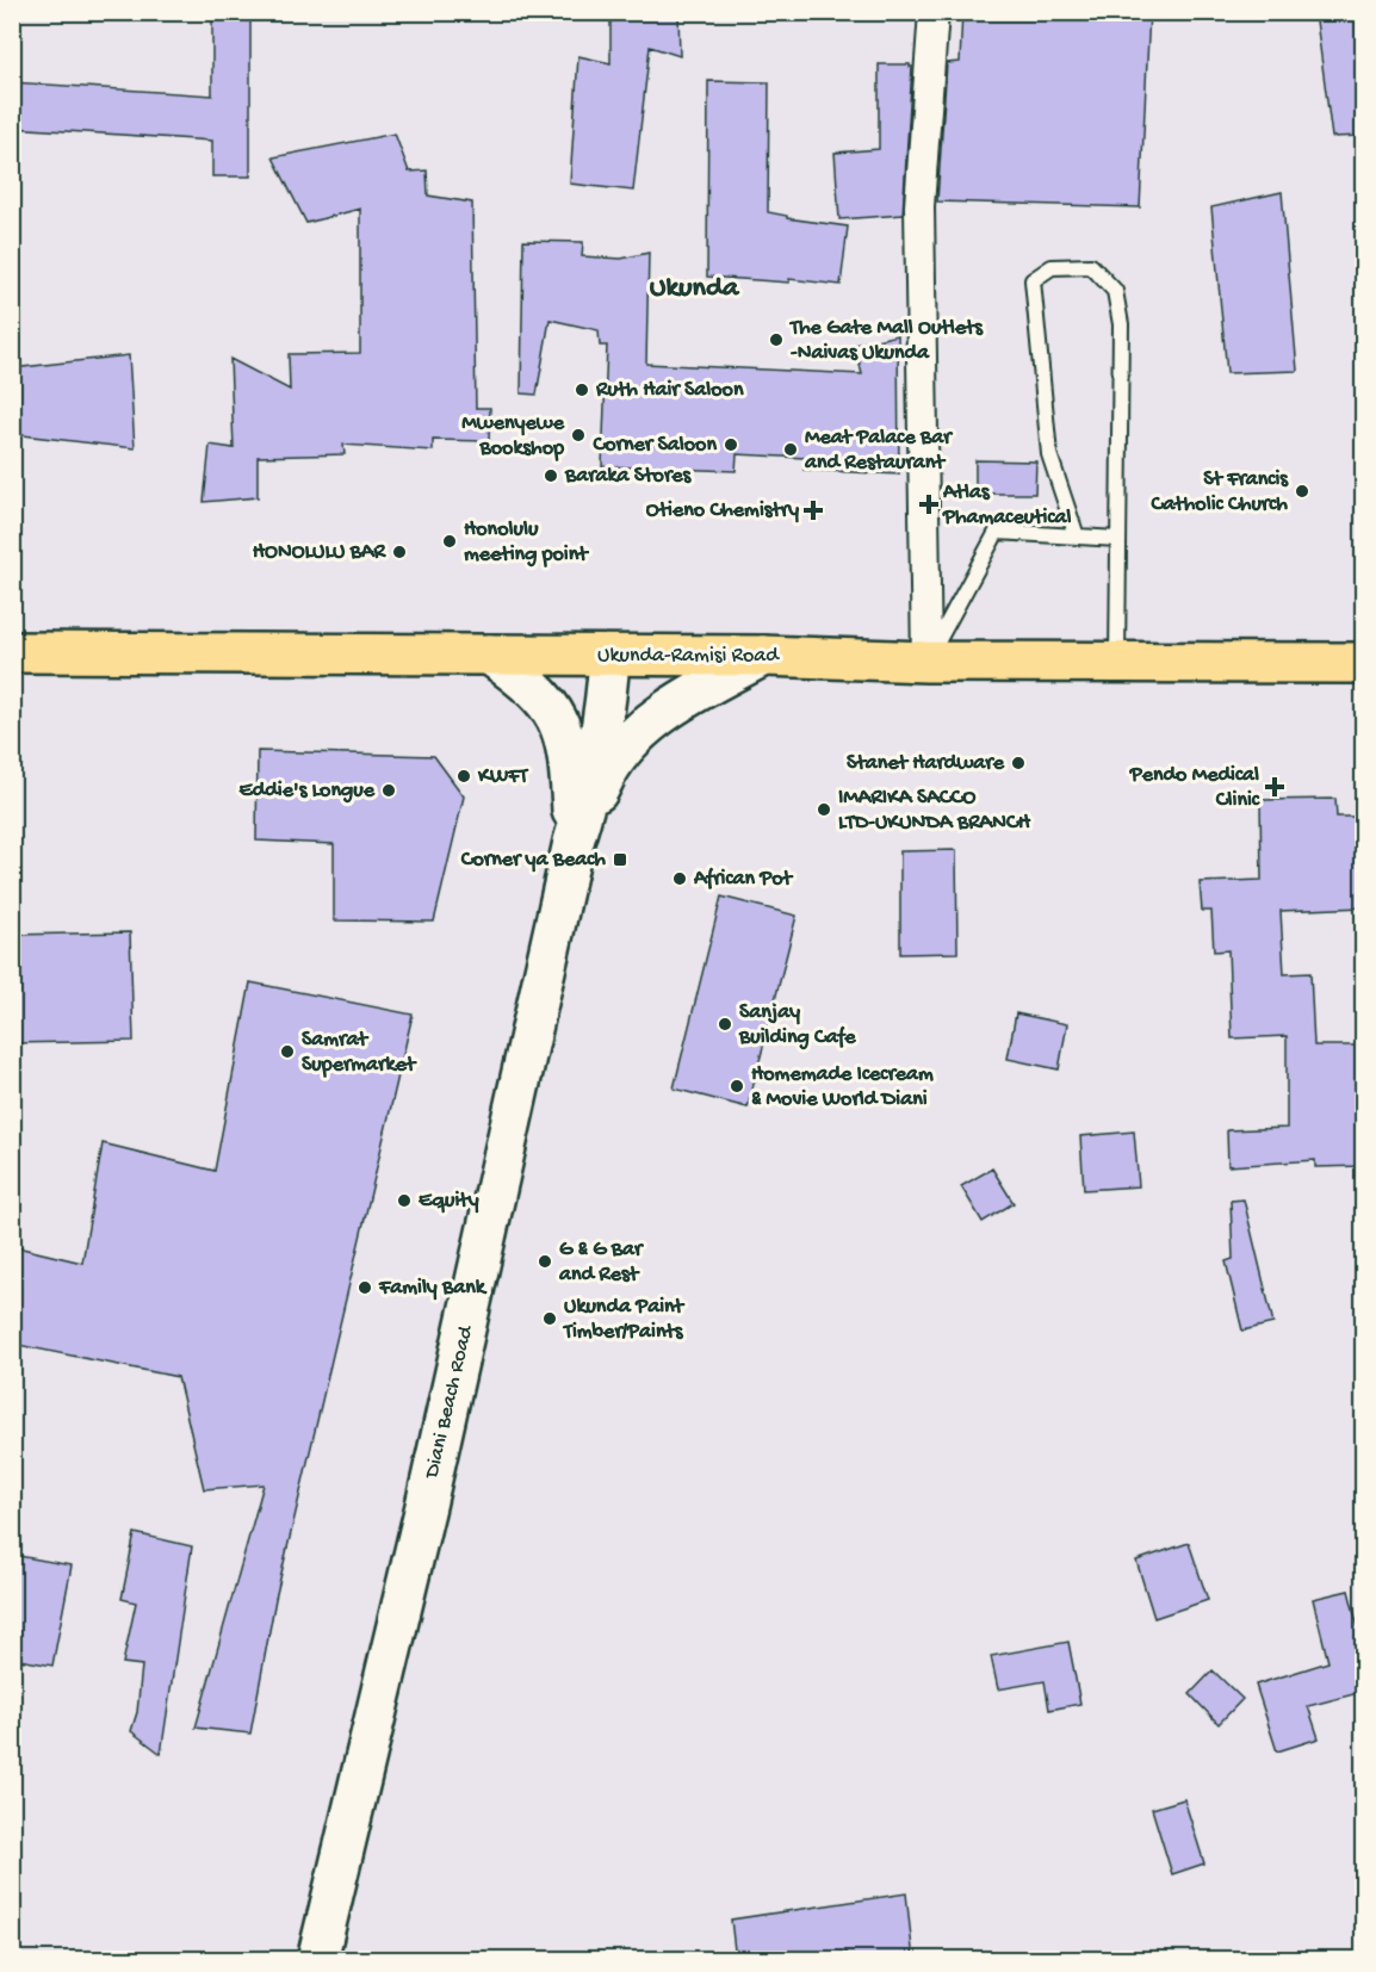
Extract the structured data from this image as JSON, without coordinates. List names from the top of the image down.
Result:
{
  "streets": {
    "highway": ["Ukunda-Ramisi Road"],
    "main road": ["Diani Beach Road"]
  },
  "districts": ["Ukunda"],
  "places": {
    "other": [
      "The Gate Mall Outlets -Naivas Ukunda",
      "Ruth Hair Saloon",
      "Mwenyewe Bookshop",
      "Corner Saloon",
      "Meat Palace Bar and Restaurant",
      "Baraka Stores",
      "St Francis Catholic Church",
      "Honolulu meeting point",
      "HONOLULU BAR",
      "Stanet Hardware",
      "KWFT",
      "Eddie's Longue",
      "IMARIKA SACCO LTD-UKUNDA BRANCH",
      "African Pot",
      "Sanjay Building Cafe",
      "Samrat Supermarket",
      "Homemade Icecream & Movie World Diani",
      "Equity",
      "G & G Bar and Rest",
      "Family Bank",
      "Ukunda Paint Timber/Paints"
    ],
    "health": ["Atlas Phamaceutical", "Otieno Chemistry", "Pendo Medical Clinic"],
    "transit": ["Corner ya Beach"]
  }
}
